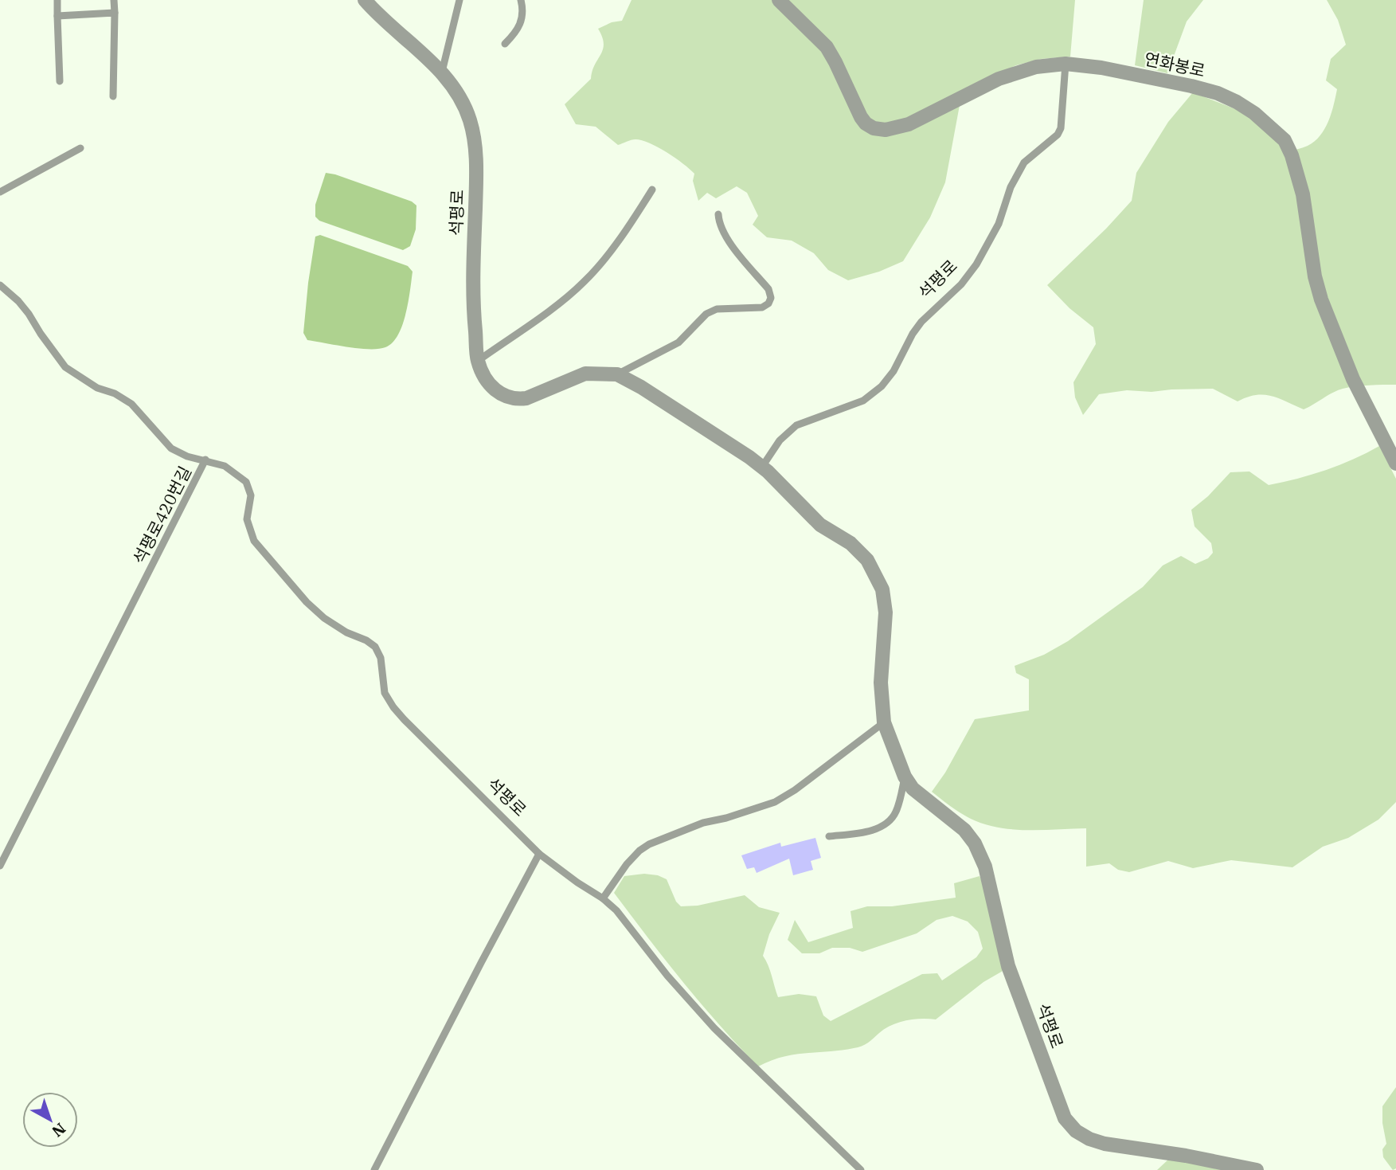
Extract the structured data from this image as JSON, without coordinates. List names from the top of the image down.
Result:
{
  "streets": {
    "street": ["연화봉로", "석평로"],
    "lane": ["석평로420번길"]
  },
  "crossings": [
    ["연화봉로", "석평로"],
    ["석평로", "석평로420번길"]
  ],
  "north": "bottom right"
}
